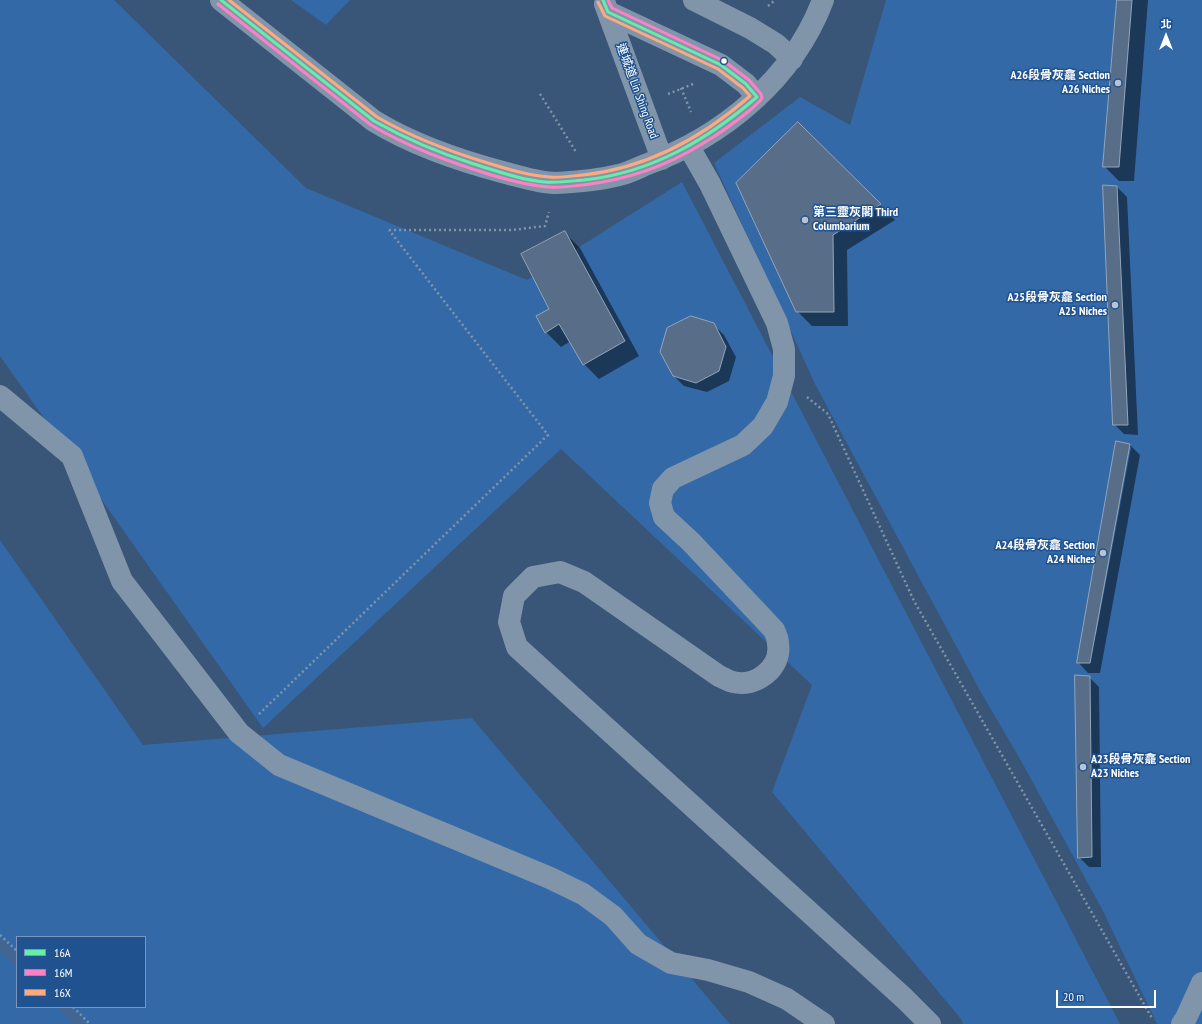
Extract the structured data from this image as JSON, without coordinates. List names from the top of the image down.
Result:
{
  "streets": {
    "street": ["連城道 Lin Shing Road"]
  },
  "places": [
    "A26段骨灰龕 Section A26 Niches",
    "第三靈灰閣 Third Columbarium",
    "A25段骨灰龕 Section A25 Niches",
    "A24段骨灰龕 Section A24 Niches",
    "A23段骨灰龕 Section A23 Niches"
  ],
  "lines": ["transit line 16A", "transit line 16M", "transit line 16X"],
  "legend": ["16A", "16M", "16X"],
  "scale_bar": "20 m",
  "north": "top"
}
